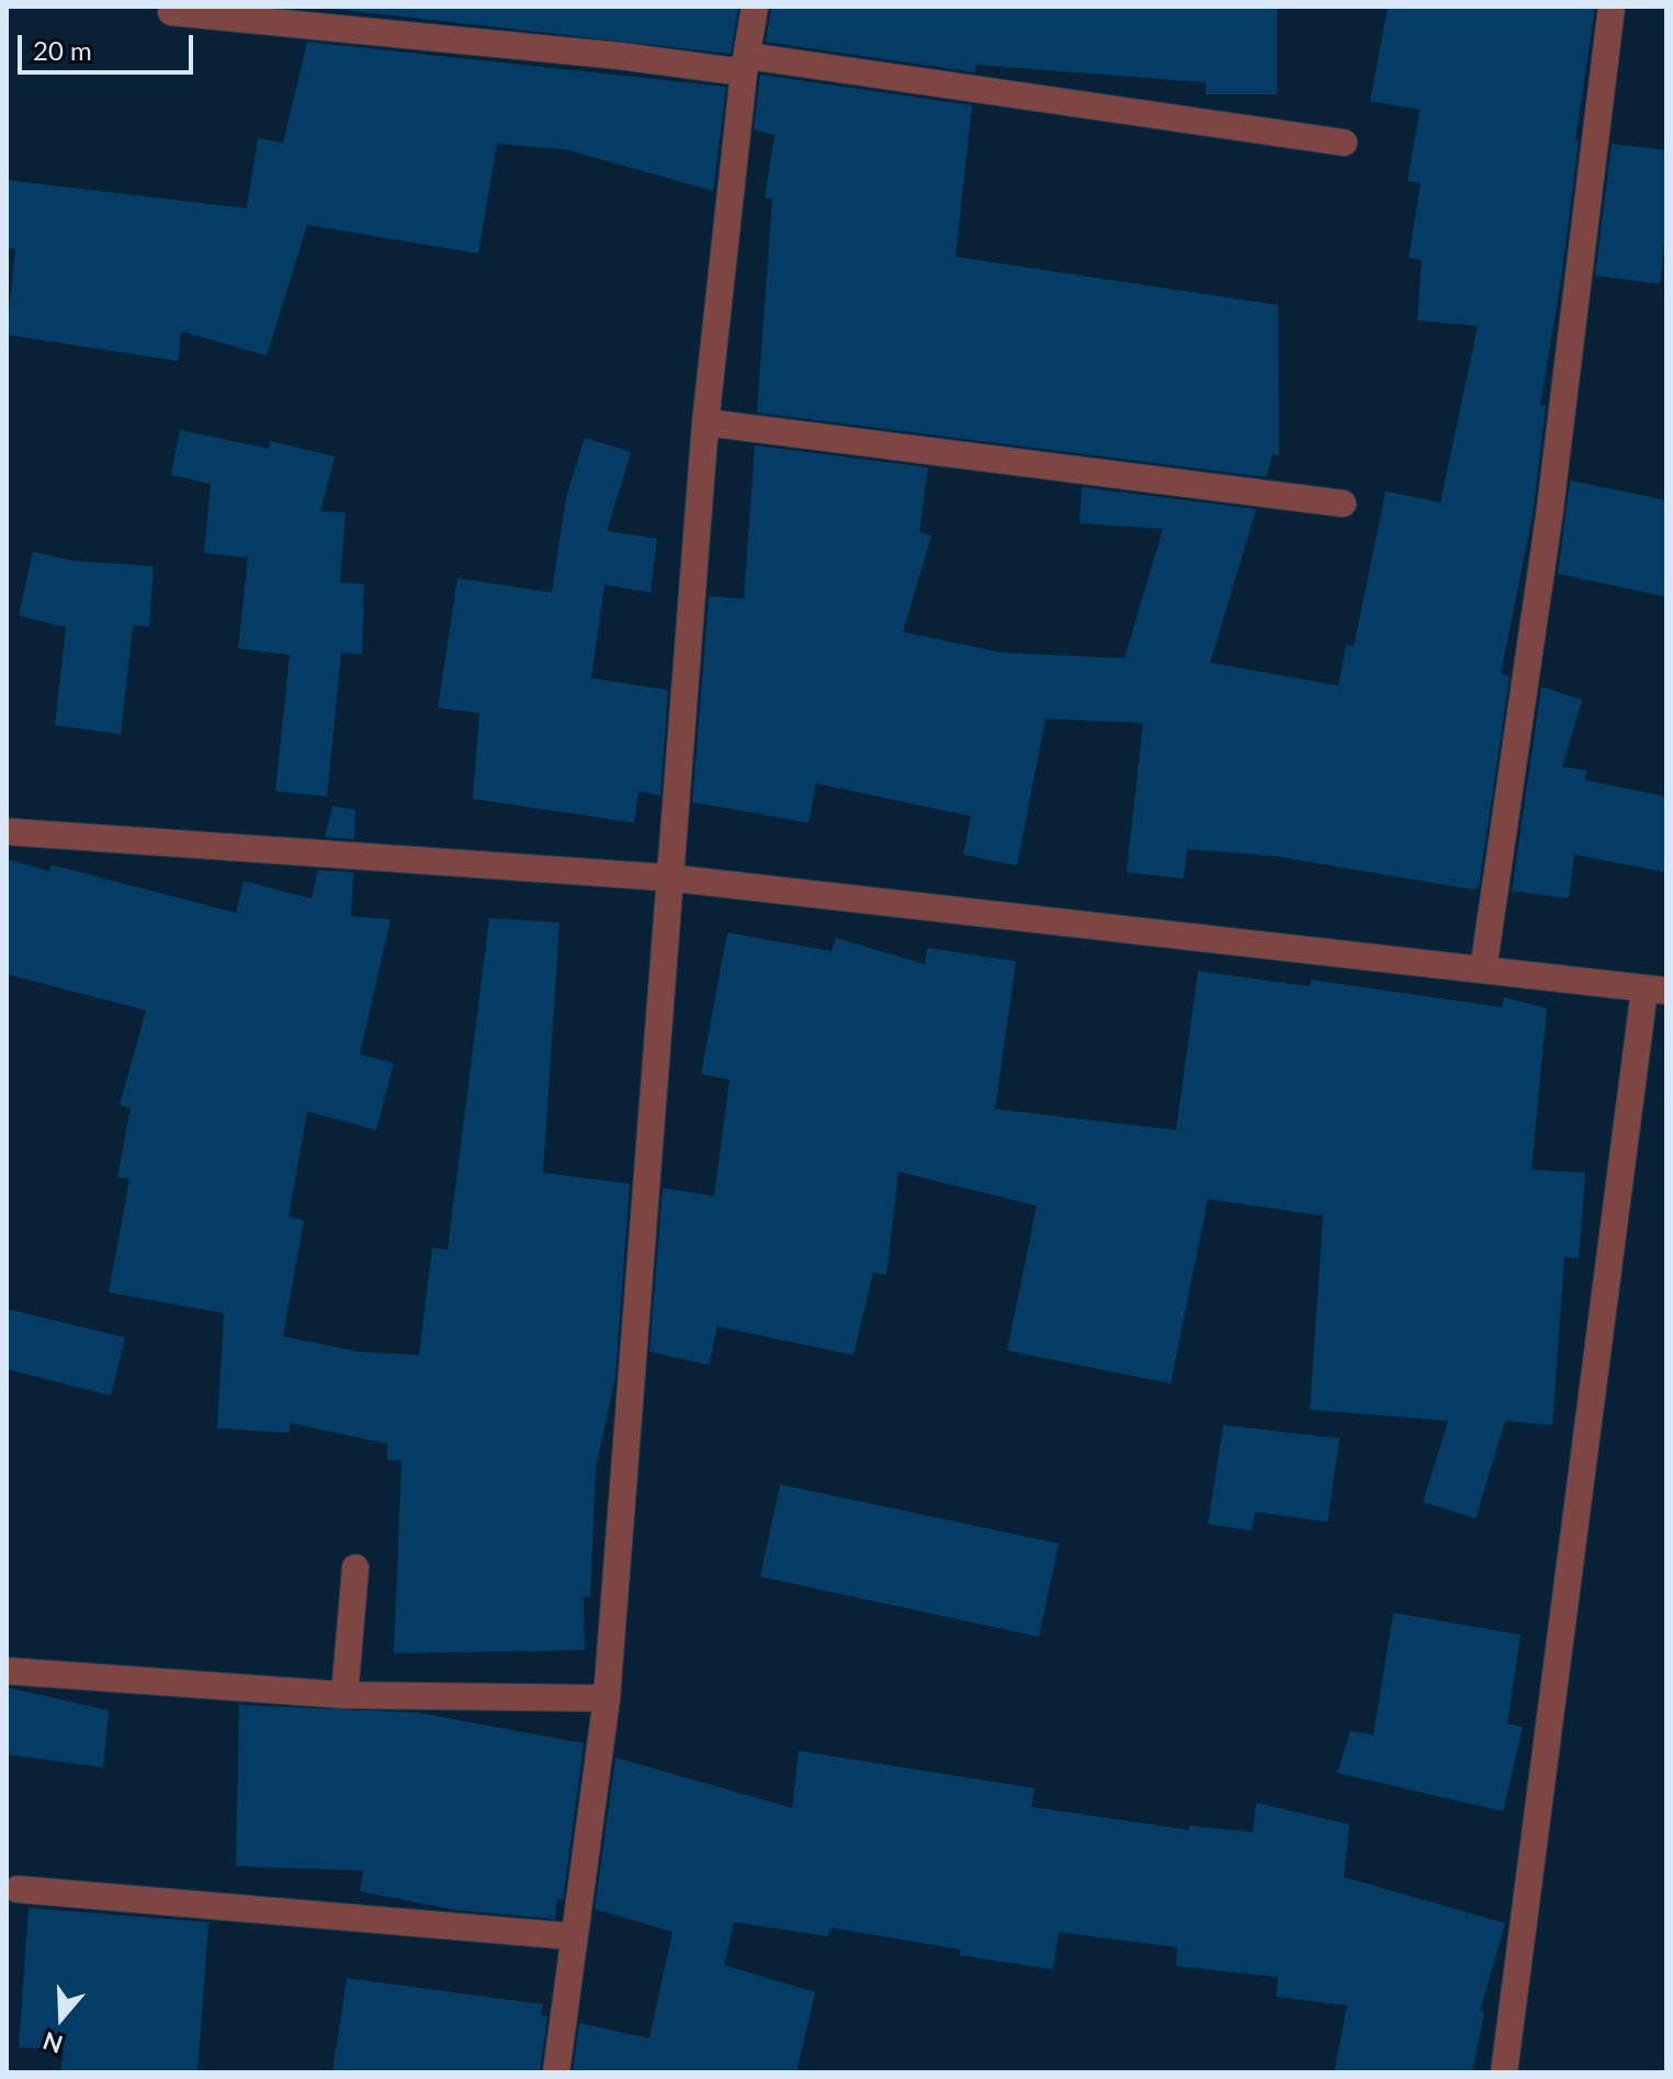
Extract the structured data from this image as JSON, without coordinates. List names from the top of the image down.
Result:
{
  "scale_bar": "20 m",
  "north": "bottom"
}
